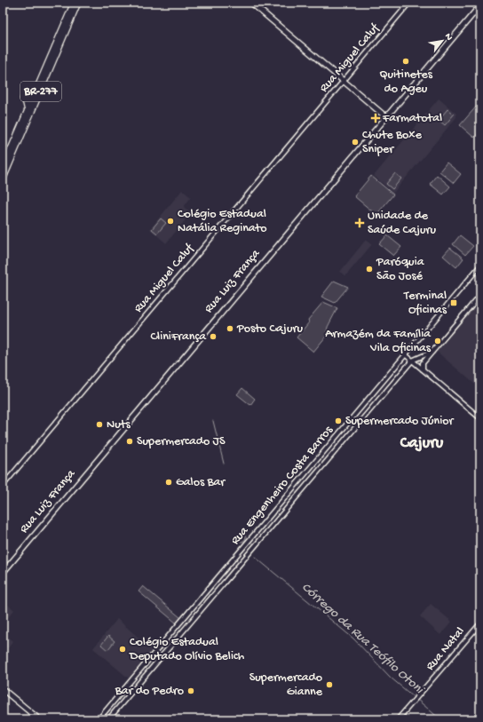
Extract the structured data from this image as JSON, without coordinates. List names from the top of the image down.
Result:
{
  "streets": {
    "highway": ["BR-277"],
    "main road": ["Rua Luiz França"],
    "street": ["Rua Miguel Caluf", "Rua Engenheiro Costa Barros", "Rua Natal"]
  },
  "districts": ["Cajuru"],
  "water": ["Córrego da Rua Teófilo Otoni"],
  "places": {
    "other": [
      "Quitinetes do Ageu",
      "Chute Boxe Sniper",
      "Colégio Estadual Natália Reginato",
      "Paróquia São José",
      "Posto Cajuru",
      "CliniFrança",
      "Armazém da Família Vila Oficinas",
      "Supermercado Júnior",
      "Nuts",
      "Supermercado JS",
      "Galos Bar",
      "Colégio Estadual Deputado Olívio Belich",
      "Supermercado Gianne",
      "Bar do Pedro"
    ],
    "health": ["Farmatotal", "Unidade de Saúde Cajuru"],
    "transit": ["Terminal Oficinas"]
  },
  "north": "top right"
}
